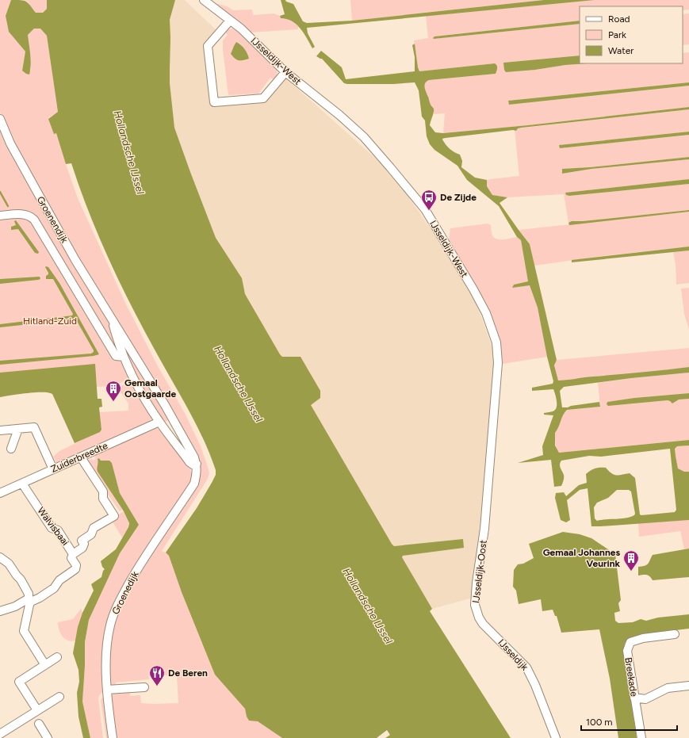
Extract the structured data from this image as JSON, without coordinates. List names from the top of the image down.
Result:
{
  "streets": {
    "street": [
      "IJsseldijk-West",
      "Groenendijk",
      "Zuiderbreedte",
      "Walvisbaai",
      "IJsseldijk-Oost",
      "Groenedijk",
      "IJsseldijk",
      "Breekade"
    ]
  },
  "crossings": [
    ["IJsseldijk-West", "IJsseldijk-Oost"],
    ["Zuiderbreedte", "Walvisbaai"],
    ["IJsseldijk-Oost", "IJsseldijk"]
  ],
  "water": ["Hollandsche IJssel"],
  "parks": ["Hitland-Zuid"],
  "places": {
    "bus stop": ["De Zijde"],
    "building": ["Gemaal Oostgaarde", "Gemaal Johannes Veurink"],
    "restaurant": ["De Beren"]
  },
  "legend": ["Road", "Park", "Water"],
  "scale_bar": "100 m"
}
